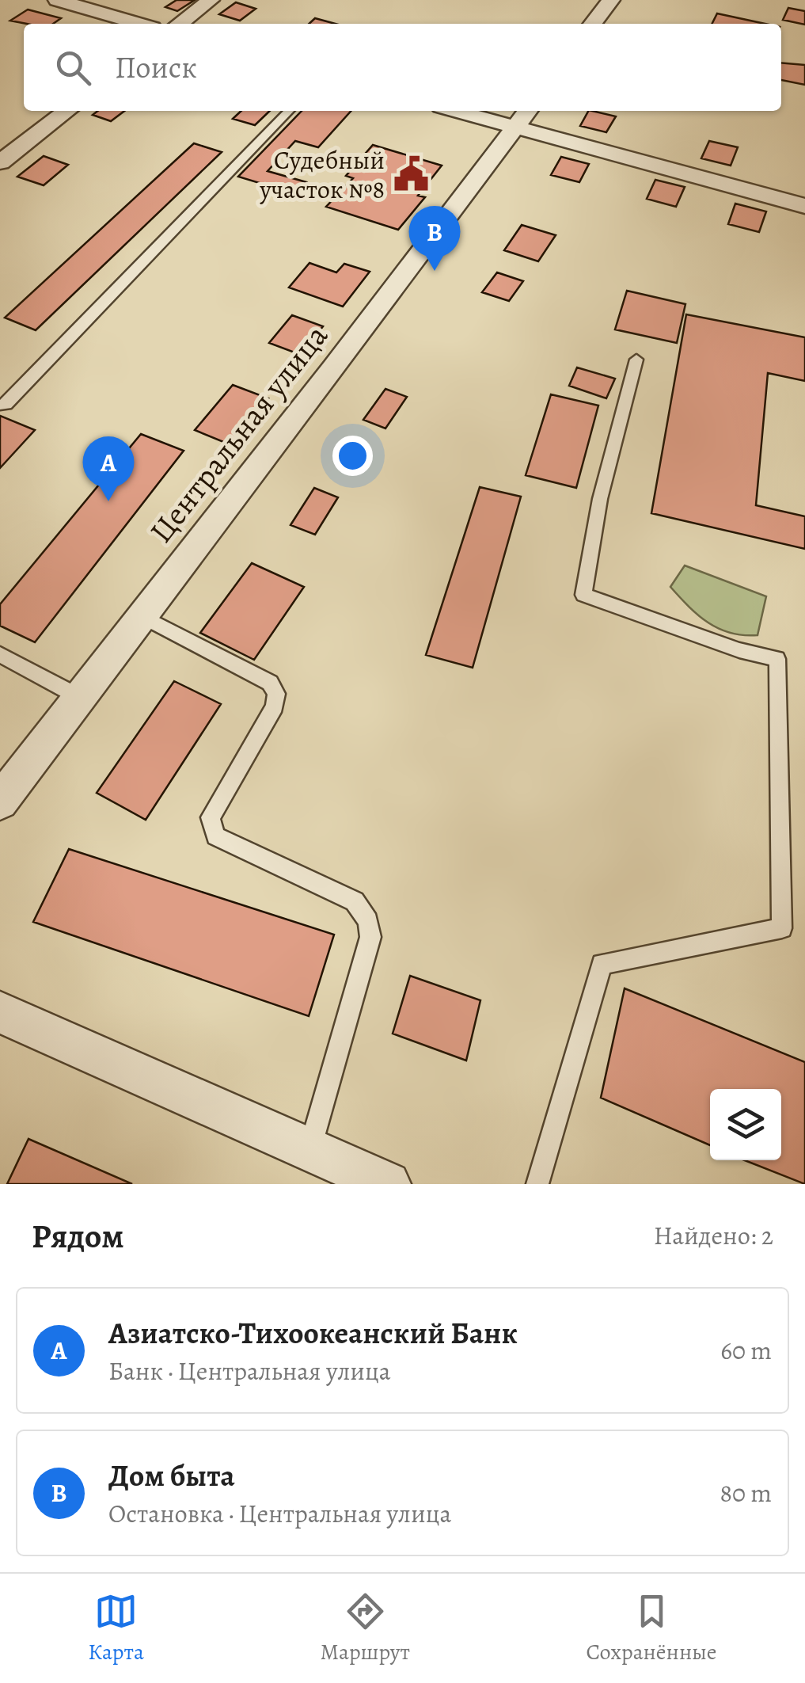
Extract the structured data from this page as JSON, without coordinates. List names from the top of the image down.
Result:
{
  "streets": {
    "street": ["Центральная улица"]
  },
  "places": {
    "public building": ["Судебный участок №8"]
  },
  "page": {
    "search": "Поиск",
    "pins": ["B", "A"],
    "heading": ["Рядом", "Найдено: 2"],
    "list": [
      {
        "mark": "A",
        "name": "Азиатско-Тихоокеанский Банк",
        "note": "Банк · Центральная улица",
        "value": "60 m"
      },
      {
        "mark": "B",
        "name": "Дом быта",
        "note": "Остановка · Центральная улица",
        "value": "80 m"
      }
    ],
    "nav": ["Карта", "Маршрут", "Сохранённые"]
  }
}
